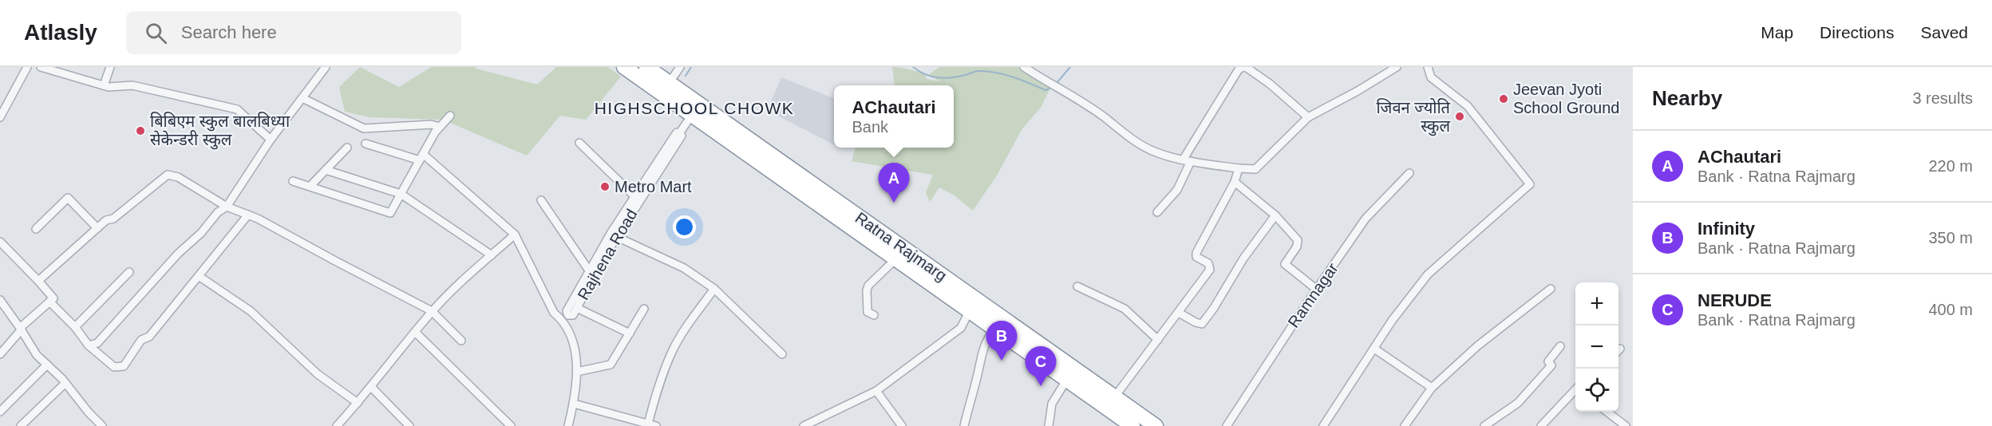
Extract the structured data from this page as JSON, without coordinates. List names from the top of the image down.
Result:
{
  "streets": {
    "highway": ["Ratna Rajmarg"],
    "street": ["Rajhena Road", "Ramnagar"]
  },
  "crossings": [
    ["Ratna Rajmarg", "Rajhena Road"]
  ],
  "districts": ["HIGHSCHOOL CHOWK"],
  "places": [
    "Jeevan Jyoti School Ground",
    "जिवन ज्योति स्कुल",
    "बिबिएम स्कुल बालबिध्या सेकेन्डरी स्कुल",
    "Metro Mart"
  ],
  "page": {
    "header": "Atlasly",
    "search": "Search here",
    "nav": ["Map", "Directions", "Saved"],
    "heading": ["Nearby", "3 results"],
    "popup": ["AChautari", "Bank"],
    "list": [
      {
        "mark": "A",
        "name": "AChautari",
        "note": "Bank · Ratna Rajmarg",
        "value": "220 m"
      },
      {
        "mark": "B",
        "name": "Infinity",
        "note": "Bank · Ratna Rajmarg",
        "value": "350 m"
      },
      {
        "mark": "C",
        "name": "NERUDE",
        "note": "Bank · Ratna Rajmarg",
        "value": "400 m"
      }
    ],
    "pins": ["A", "B", "C"],
    "map_buttons": ["+", "−"]
  }
}
